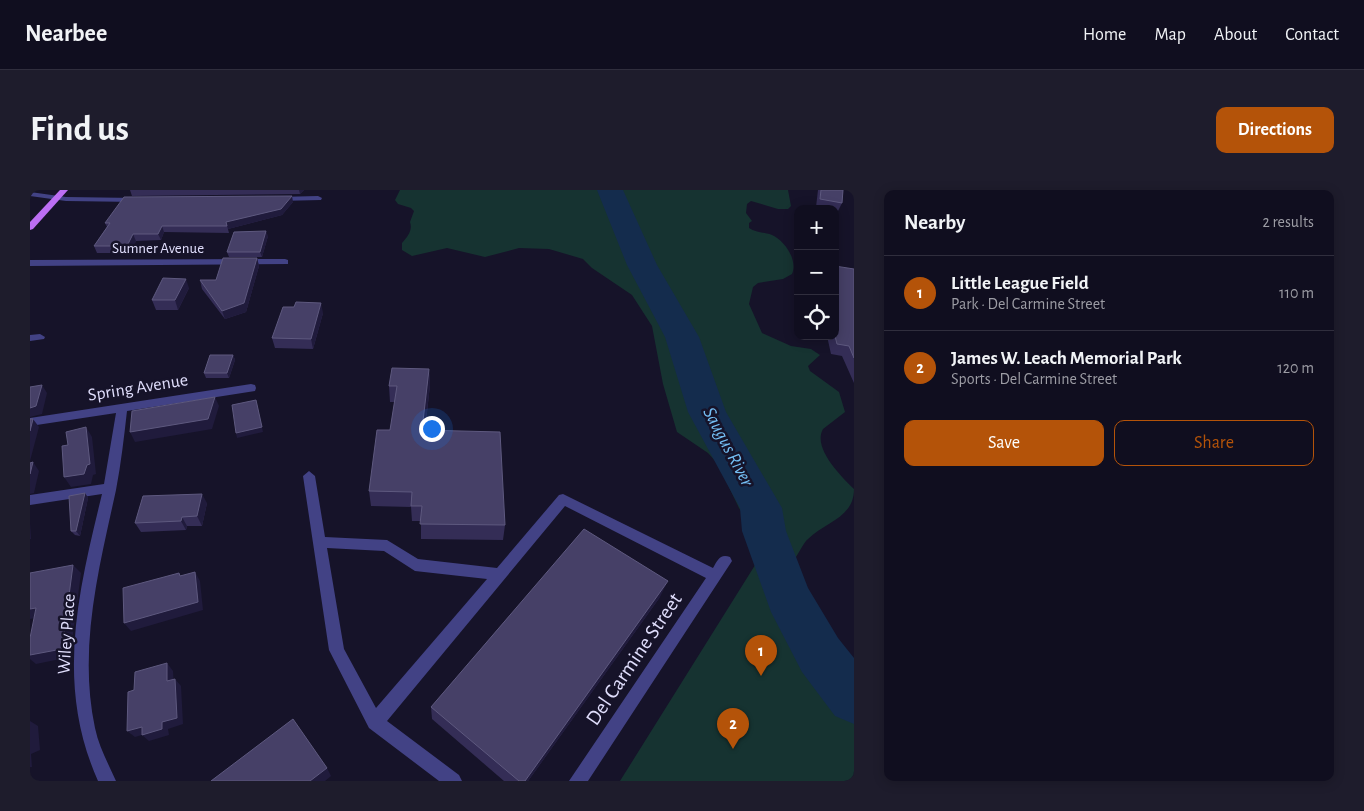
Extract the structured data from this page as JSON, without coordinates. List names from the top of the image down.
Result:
{
  "streets": {
    "street": [
      "Sumner Avenue",
      "Spring Avenue",
      "Wiley Place",
      "Del Carmine Street"
    ]
  },
  "crossings": [
    ["Spring Avenue", "Wiley Place"]
  ],
  "water": ["Saugus River"],
  "page": {
    "header": "Nearbee",
    "nav": [
      "Home",
      "Map",
      "About",
      "Contact"
    ],
    "buttons": [
      "Directions",
      ["Save", "Share"]
    ],
    "title": "Find us",
    "heading": ["Nearby", "2 results"],
    "map_buttons": ["+", "−"],
    "list": [
      {
        "mark": "1",
        "name": "Little League Field",
        "note": "Park · Del Carmine Street",
        "value": "110 m"
      },
      {
        "mark": "2",
        "name": "James W. Leach Memorial Park",
        "note": "Sports · Del Carmine Street",
        "value": "120 m"
      }
    ],
    "pins": ["1", "2"]
  }
}
